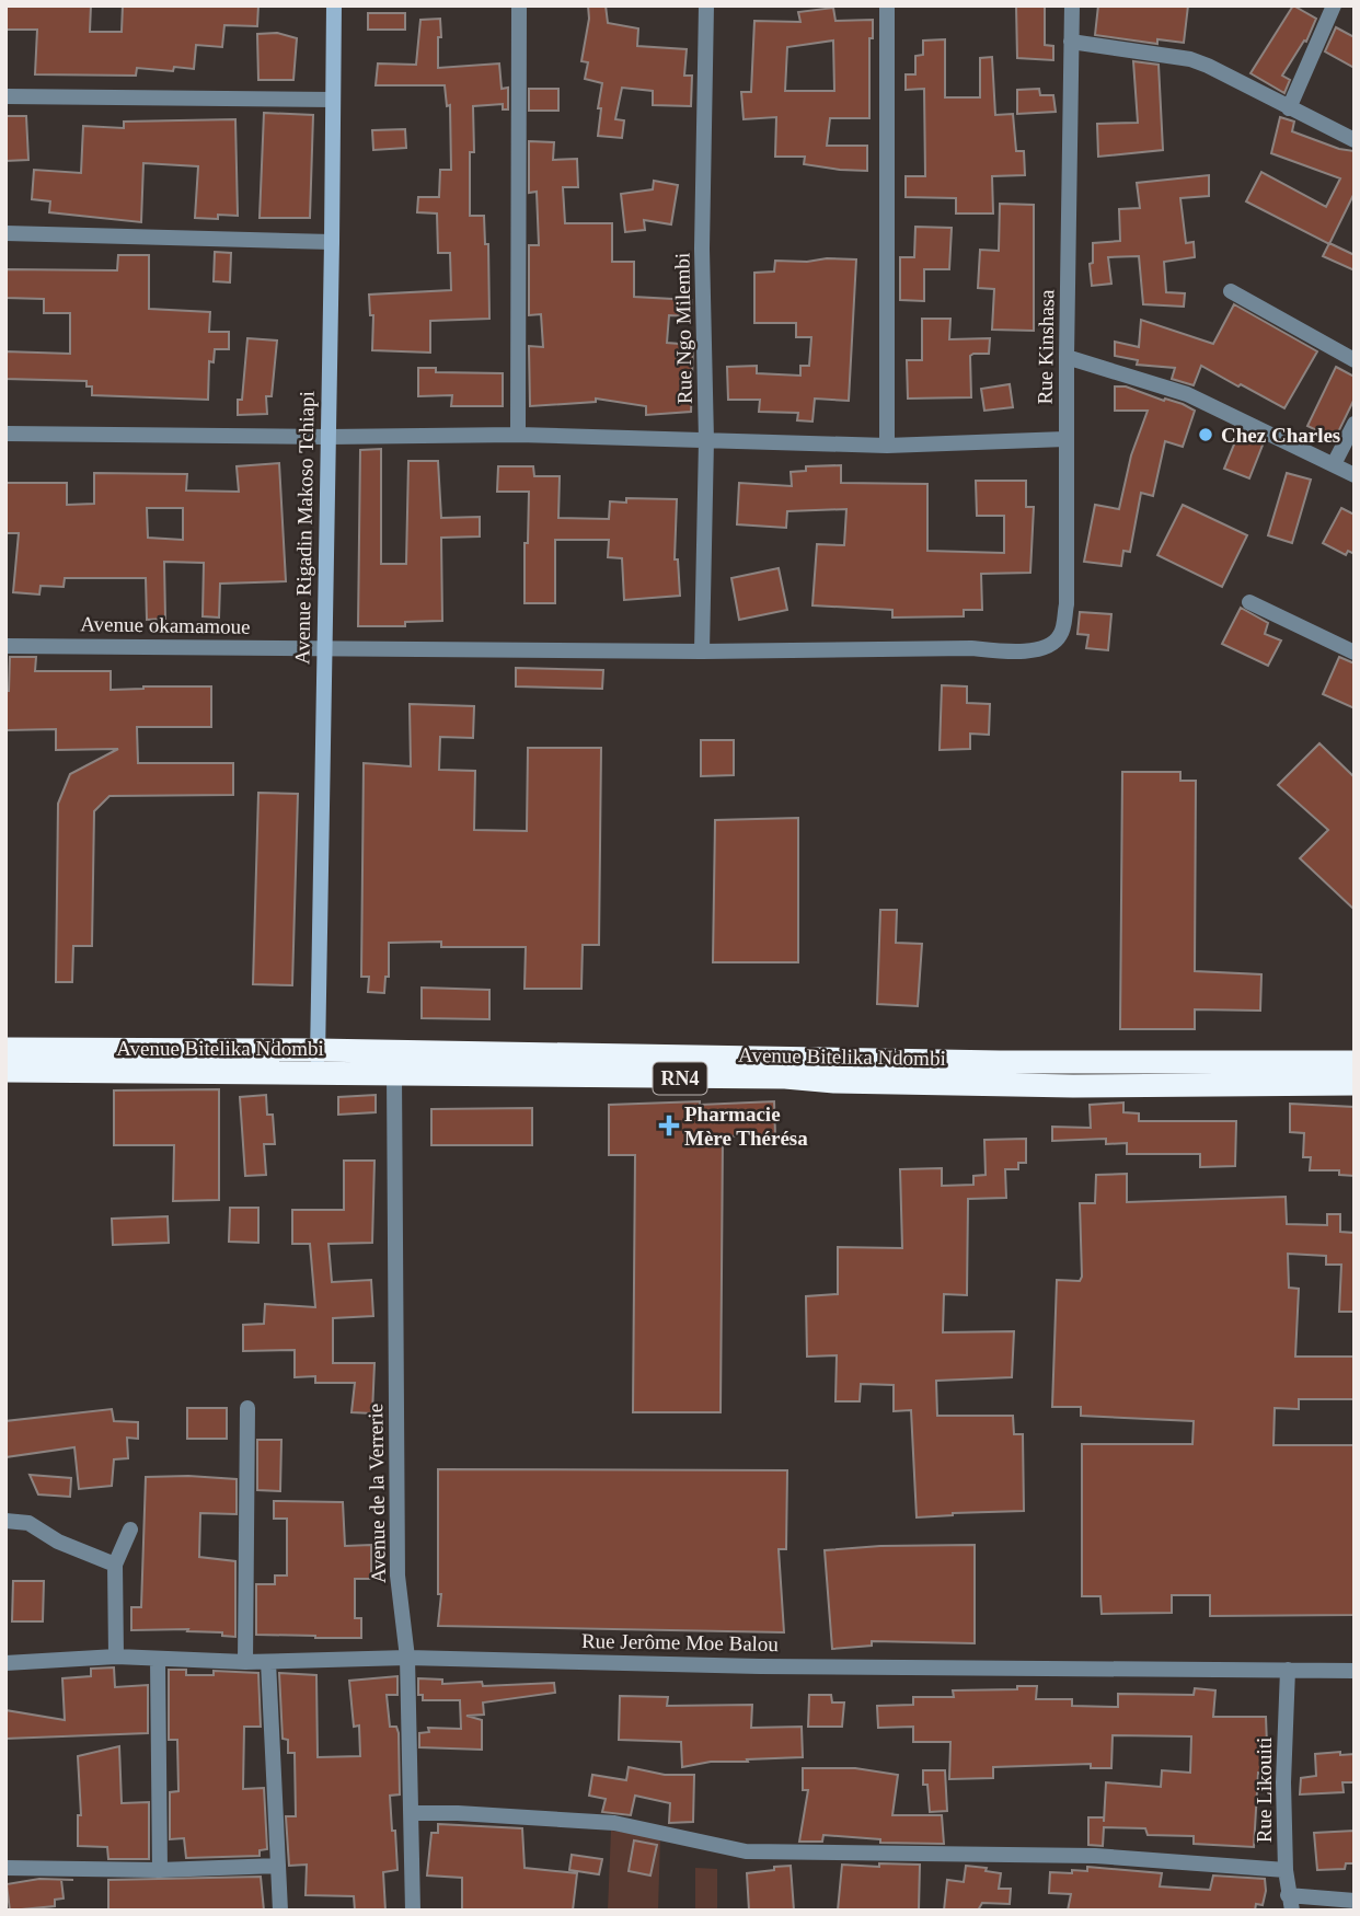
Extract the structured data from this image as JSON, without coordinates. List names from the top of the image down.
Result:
{
  "streets": {
    "highway": ["Avenue Bitelika Ndombi", "RN4"],
    "street": [
      "Rue Ngo Milembi",
      "Rue Kinshasa",
      "Avenue Rigadin Makoso Tchiapi",
      "Avenue okamamoue",
      "Avenue de la Verrerie",
      "Rue Jerôme Moe Balou",
      "Rue Likouiti"
    ]
  },
  "crossings": [
    ["Rue Ngo Milembi", "Rue Kinshasa"],
    ["Rue Ngo Milembi", "Avenue okamamoue"],
    ["Rue Kinshasa", "Avenue okamamoue"],
    ["Avenue Rigadin Makoso Tchiapi", "Avenue okamamoue"],
    ["Avenue Rigadin Makoso Tchiapi", "Avenue Bitelika Ndombi"],
    ["Avenue Bitelika Ndombi", "Avenue de la Verrerie"],
    ["Avenue de la Verrerie", "Rue Jerôme Moe Balou"],
    ["Rue Jerôme Moe Balou", "Rue Likouiti"]
  ],
  "places": {
    "other": ["Chez Charles"],
    "health": ["Pharmacie Mère Thérésa"]
  }
}
